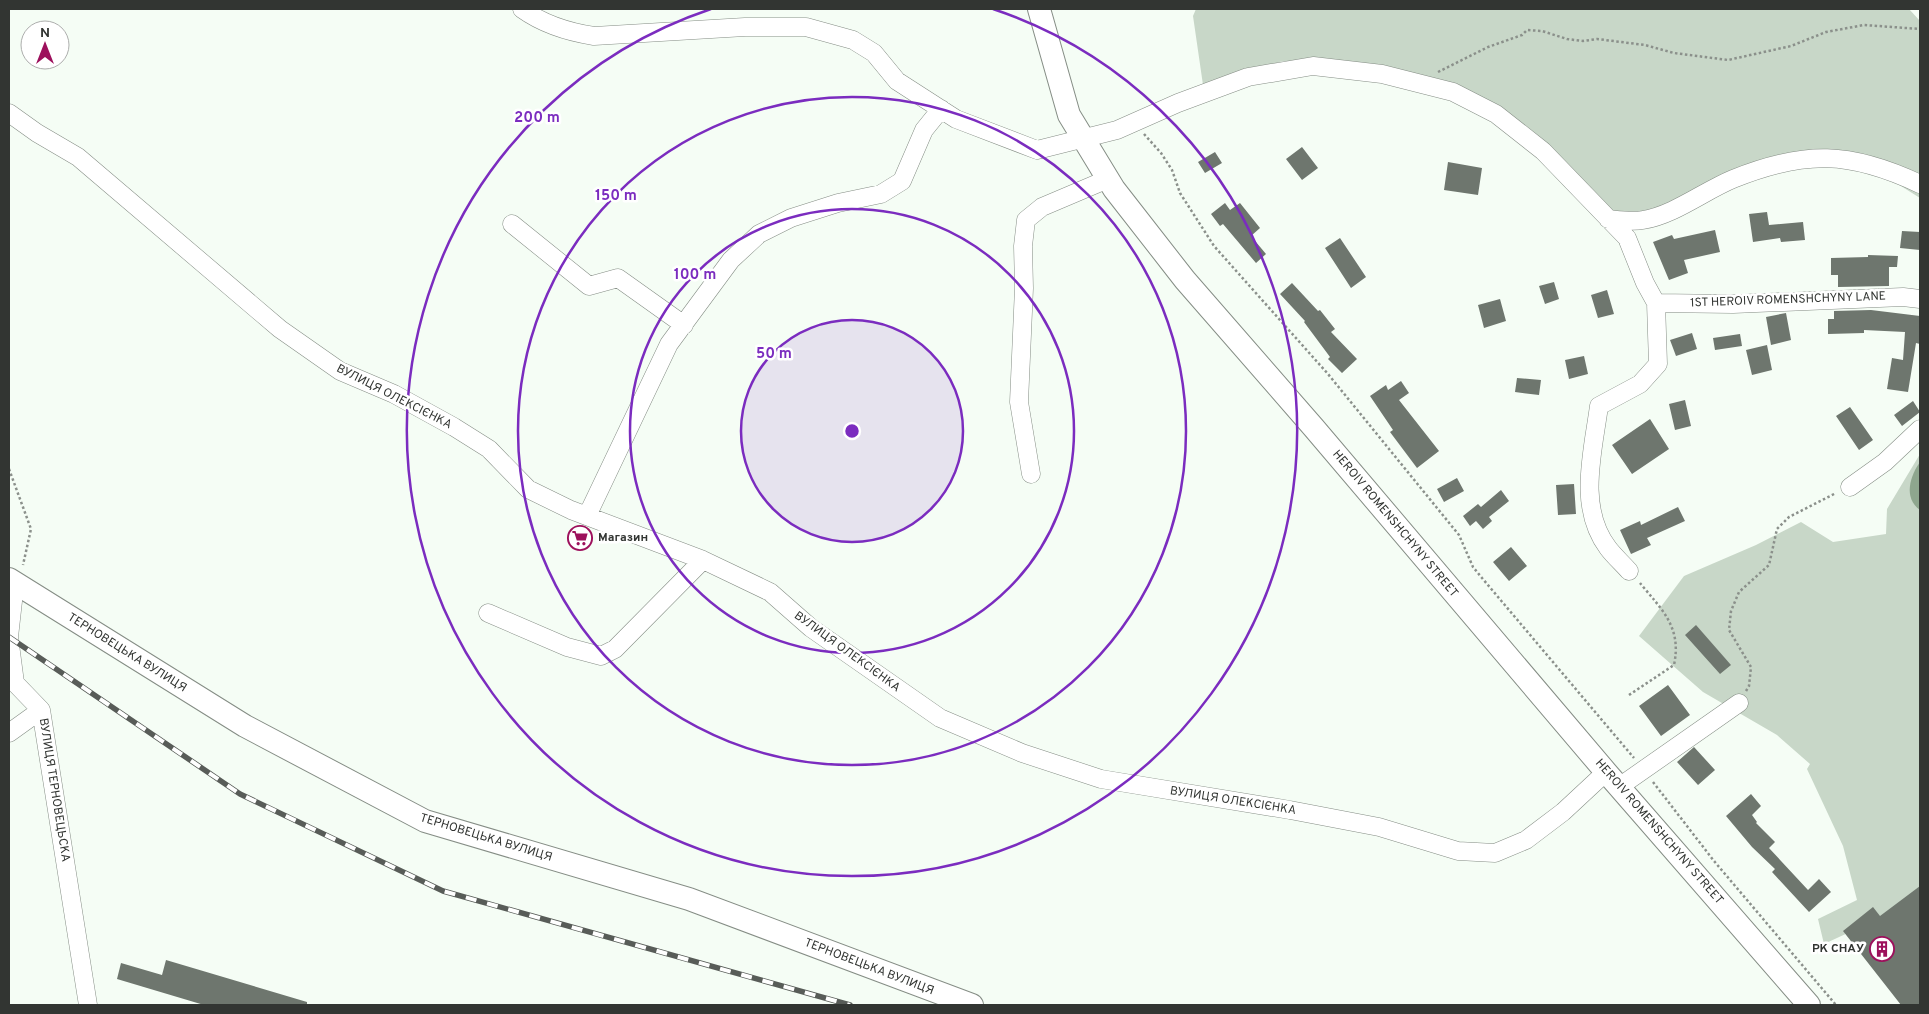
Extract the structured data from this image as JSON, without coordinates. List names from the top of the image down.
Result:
{
  "streets": {
    "main road": ["HEROIV ROMENSHCHYNY STREET", "ТЕРНОВЕЦЬКА ВУЛИЦЯ"],
    "street": ["1ST HEROIV ROMENSHCHYNY LANE", "ВУЛИЦЯ ОЛЕКСІЄНКА", "ВУЛИЦЯ ТЕРНОВЕЦЬСКА"]
  },
  "crossings": [
    ["ВУЛИЦЯ ОЛЕКСІЄНКА", "HEROIV ROMENSHCHYNY STREET"],
    ["ТЕРНОВЕЦЬКА ВУЛИЦЯ", "ВУЛИЦЯ ТЕРНОВЕЦЬСКА"]
  ],
  "places": {
    "supermarket": ["Магазин"],
    "building": ["РК СНАУ"]
  },
  "north": "top",
  "rings": [
    "200 m",
    "150 m",
    "100 m",
    "50 m"
  ]
}
